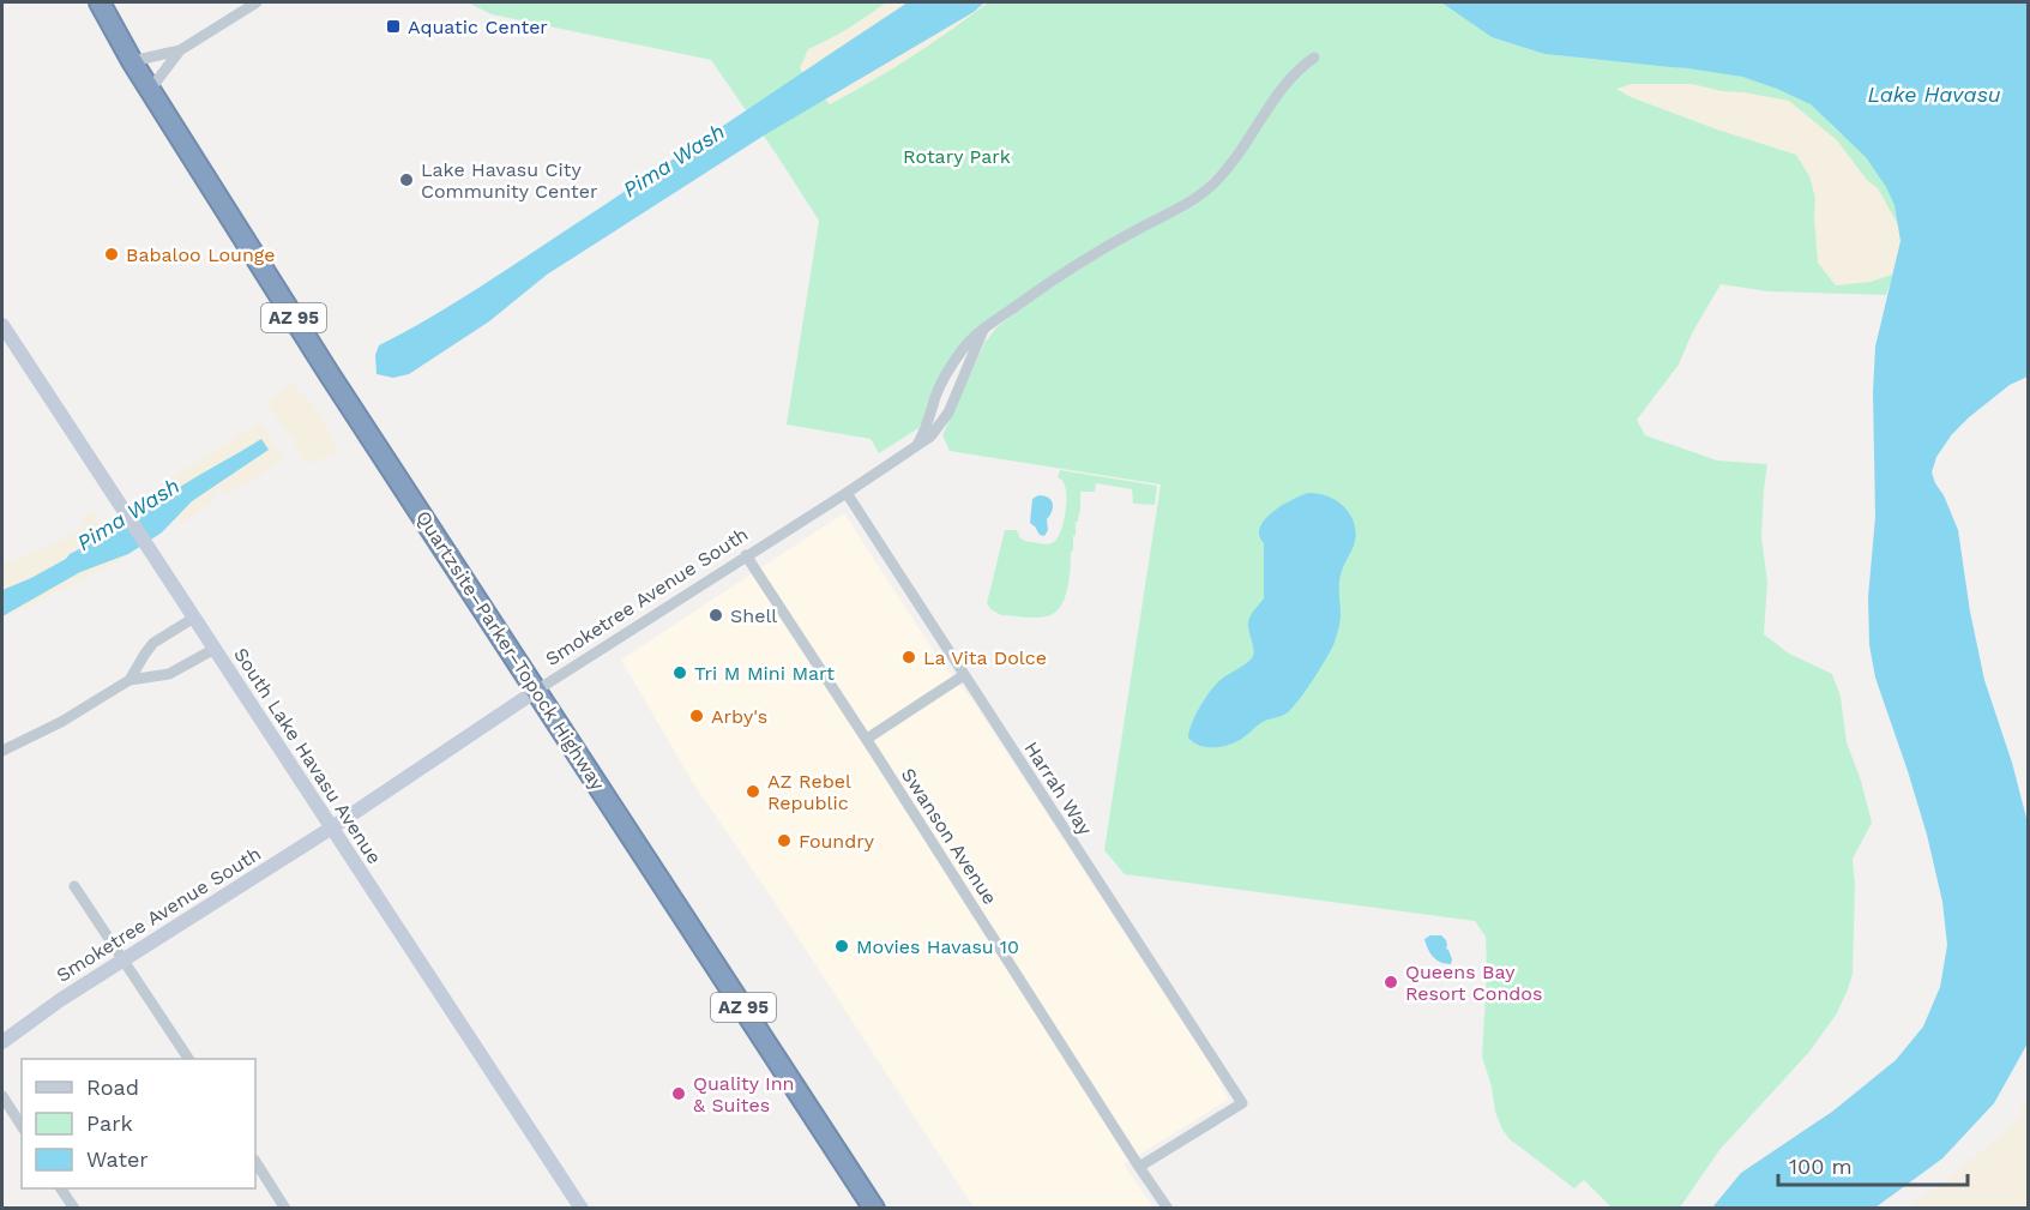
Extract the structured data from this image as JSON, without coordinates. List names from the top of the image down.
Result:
{
  "streets": {
    "highway": ["AZ 95", "Quartzsite–Parker–Topock Highway"],
    "main road": ["Smoketree Avenue South", "South Lake Havasu Avenue"],
    "street": ["Harrah Way", "Swanson Avenue"]
  },
  "crossings": [
    ["AZ 95", "Quartzsite–Parker–Topock Highway"],
    ["Smoketree Avenue South", "Quartzsite–Parker–Topock Highway"],
    ["Smoketree Avenue South", "South Lake Havasu Avenue"],
    ["Smoketree Avenue South", "Harrah Way"],
    ["Smoketree Avenue South", "Swanson Avenue"],
    ["Harrah Way", "Swanson Avenue"]
  ],
  "water": ["Lake Havasu", "Pima Wash"],
  "parks": ["Rotary Park"],
  "places": {
    "transit": ["Aquatic Center"],
    "other": [
      "Lake Havasu City Community Center",
      "Babaloo Lounge",
      "Shell",
      "La Vita Dolce",
      "Tri M Mini Mart",
      "Arby's",
      "AZ Rebel Republic",
      "Foundry",
      "Movies Havasu 10",
      "Queens Bay Resort Condos",
      "Quality Inn & Suites"
    ]
  },
  "legend": ["Road", "Park", "Water"],
  "scale_bar": "100 m"
}
